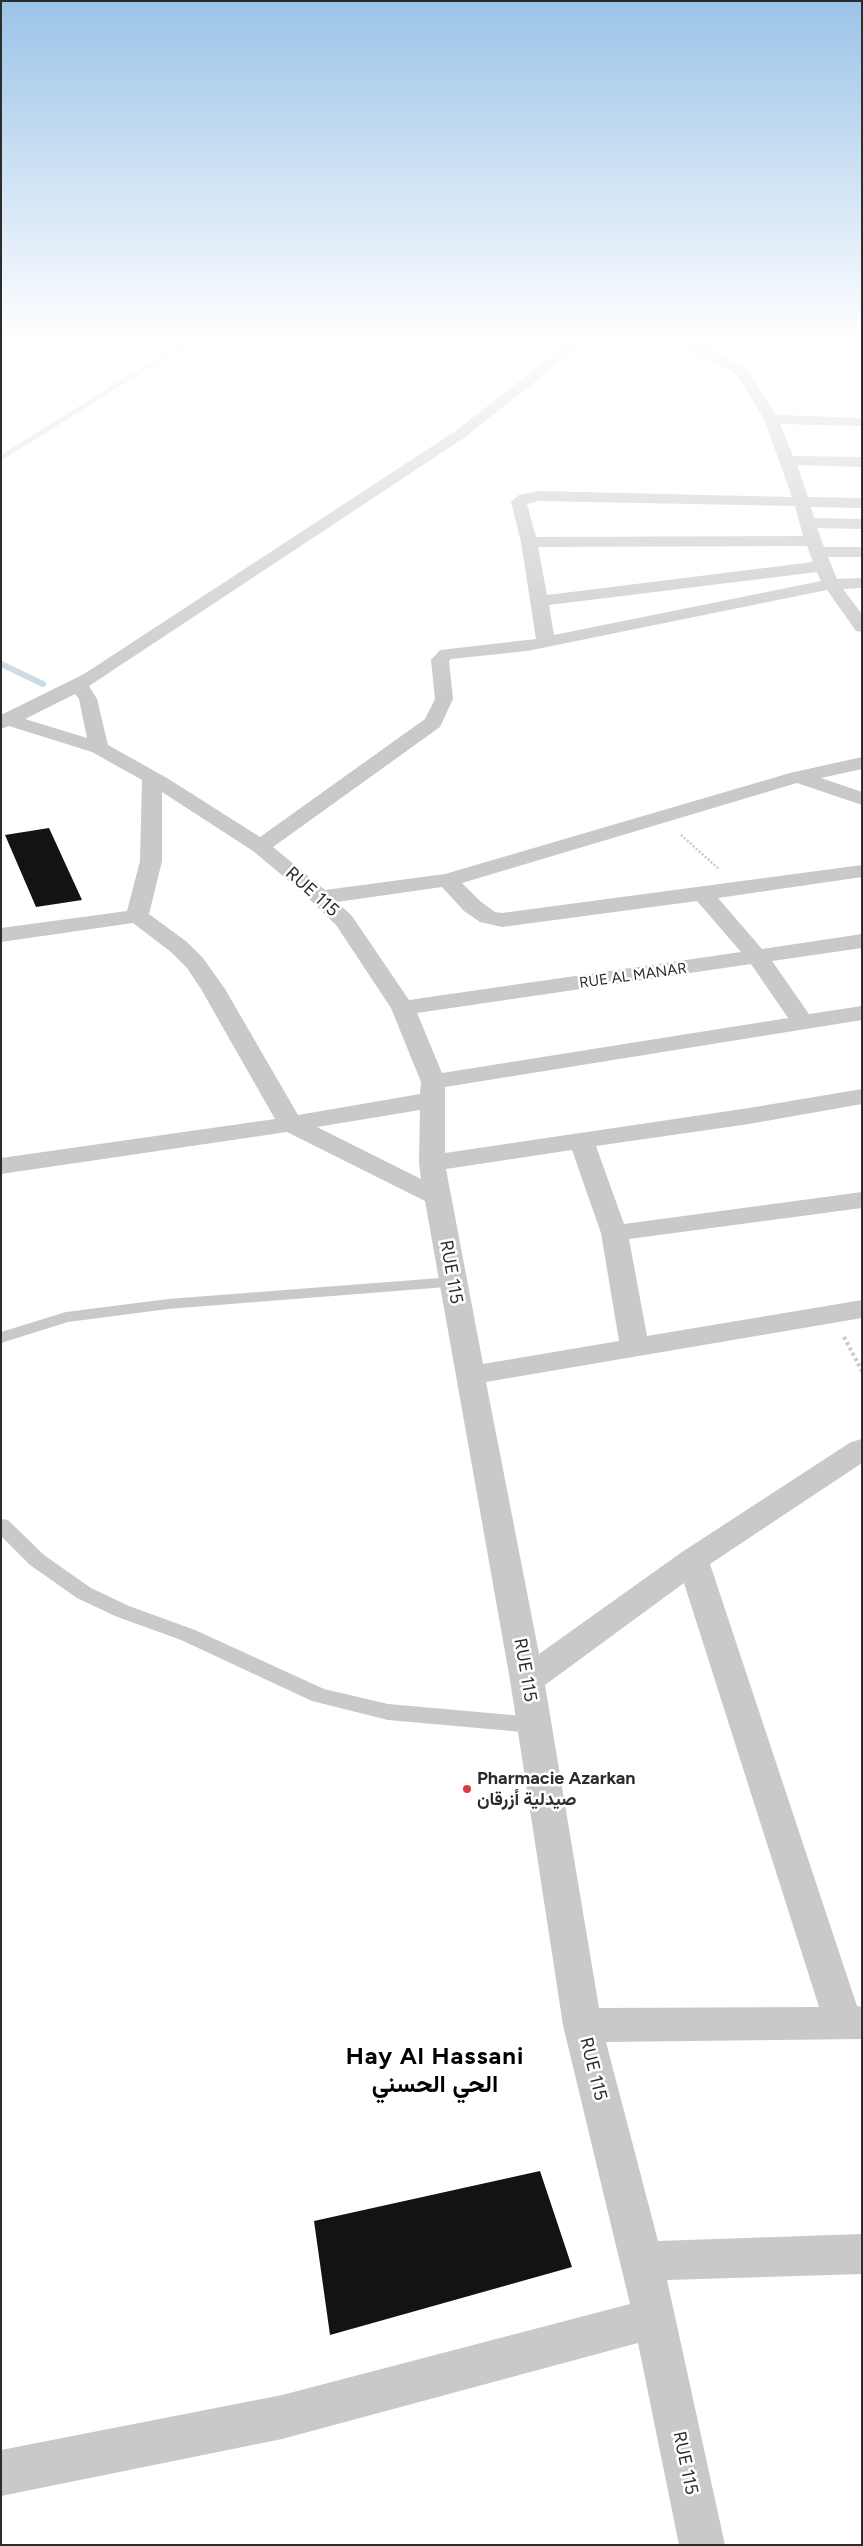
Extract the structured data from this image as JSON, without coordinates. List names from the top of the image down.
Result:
{
  "streets": {
    "street": ["RUE 115", "RUE AL MANAR"]
  },
  "crossings": [
    ["RUE 115", "RUE AL MANAR"]
  ],
  "districts": ["Hay Al Hassani الحي الحسني"],
  "places": ["Pharmacie Azarkan صيدلية أزرقان"]
}
